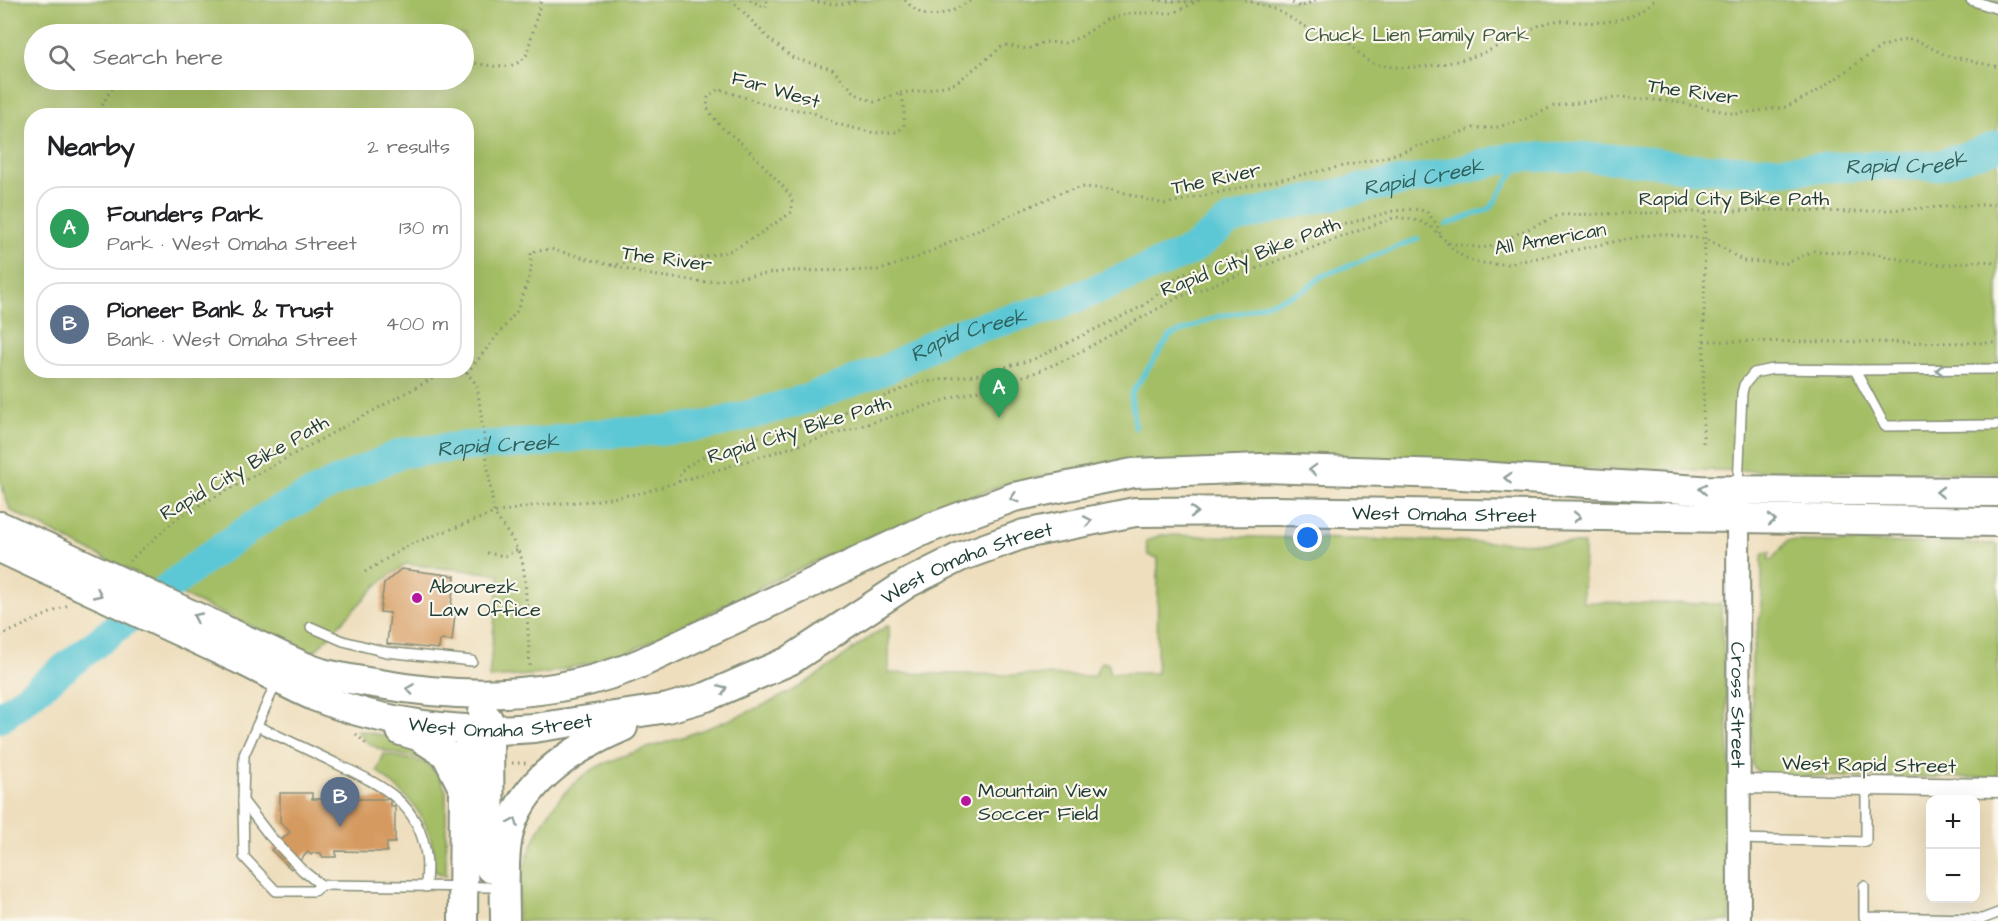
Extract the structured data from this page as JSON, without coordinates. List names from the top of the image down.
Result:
{
  "streets": {
    "main road": ["West Omaha Street"],
    "street": ["Cross Street", "West Rapid Street"],
    "path": [
      "Far West",
      "The River",
      "Rapid City Bike Path",
      "All American"
    ]
  },
  "crossings": [
    ["Far West", "The River"],
    ["Rapid City Bike Path", "All American"],
    ["West Omaha Street", "Cross Street"],
    ["Cross Street", "West Rapid Street"]
  ],
  "water": ["Rapid Creek"],
  "parks": ["Chuck Lien Family Park"],
  "places": ["Abourezk Law Office", "Mountain View Soccer Field"],
  "page": {
    "search": "Search here",
    "heading": ["Nearby", "2 results"],
    "list": [
      {
        "mark": "A",
        "name": "Founders Park",
        "note": "Park · West Omaha Street",
        "value": "130 m"
      },
      {
        "mark": "B",
        "name": "Pioneer Bank & Trust",
        "note": "Bank · West Omaha Street",
        "value": "400 m"
      }
    ],
    "pins": ["A", "B"],
    "map_buttons": ["+", "−"]
  }
}
